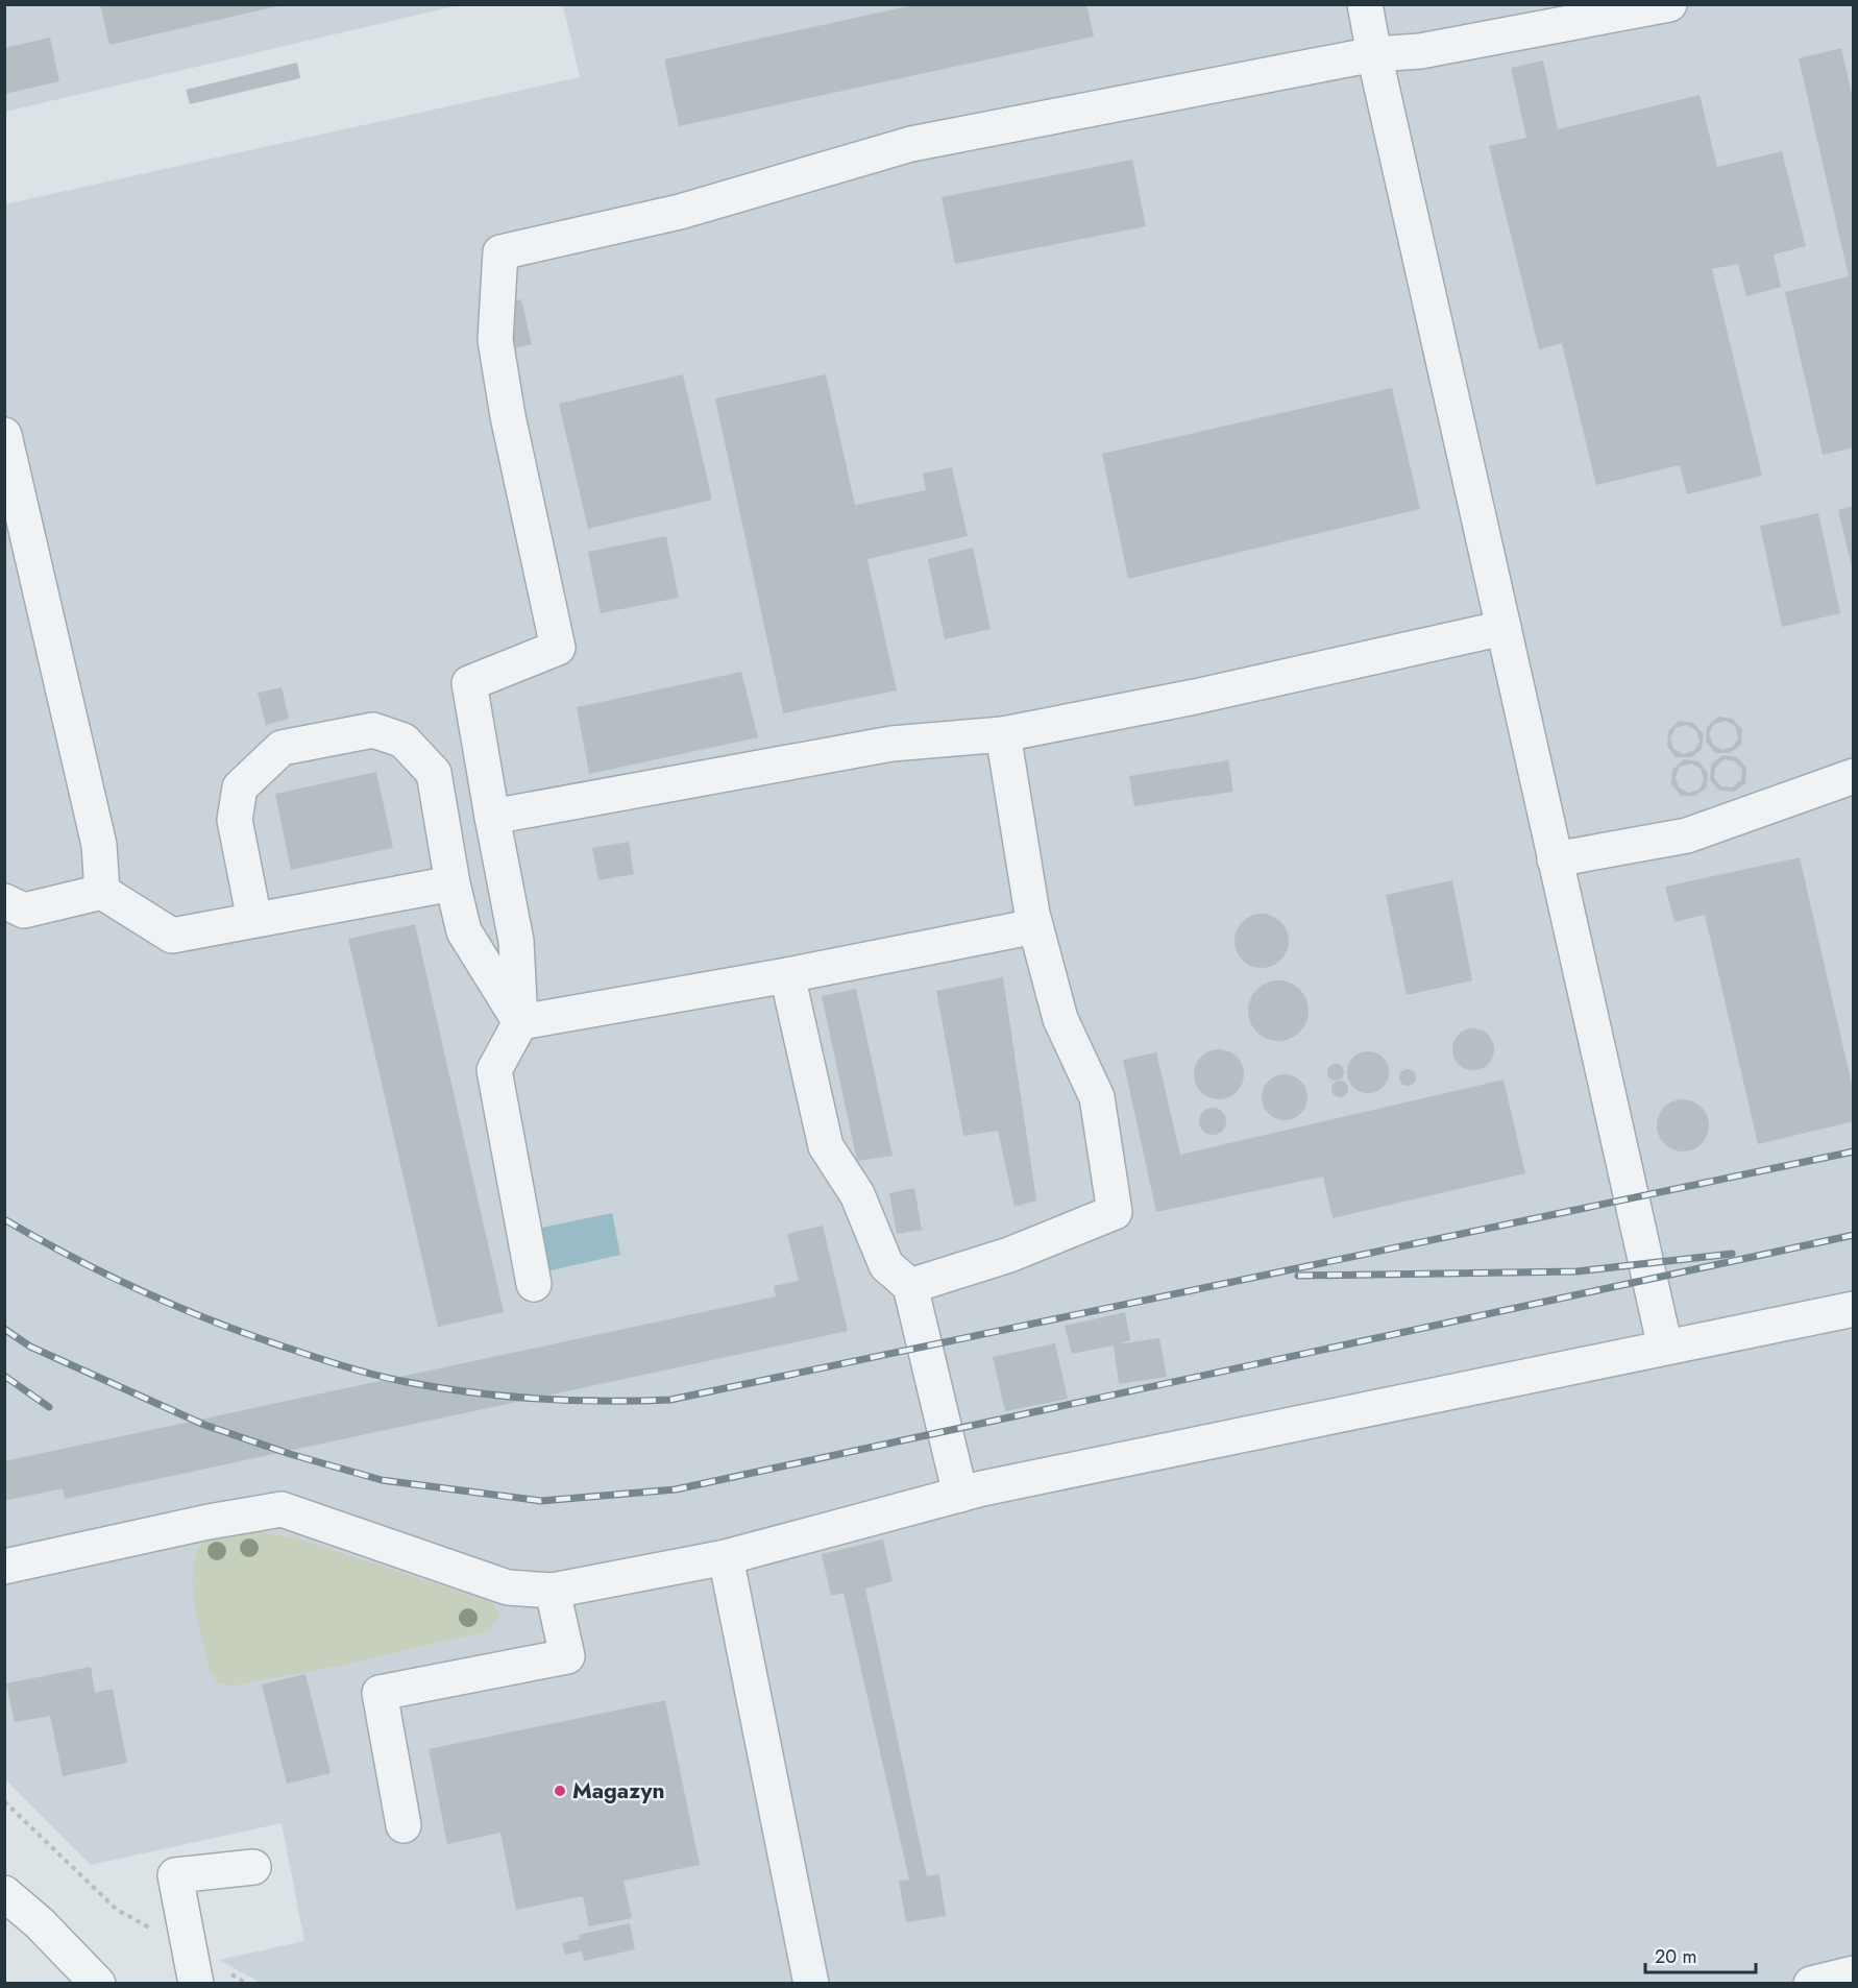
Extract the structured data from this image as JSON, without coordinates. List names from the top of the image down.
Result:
{
  "places": ["Magazyn"],
  "scale_bar": "20 m"
}
